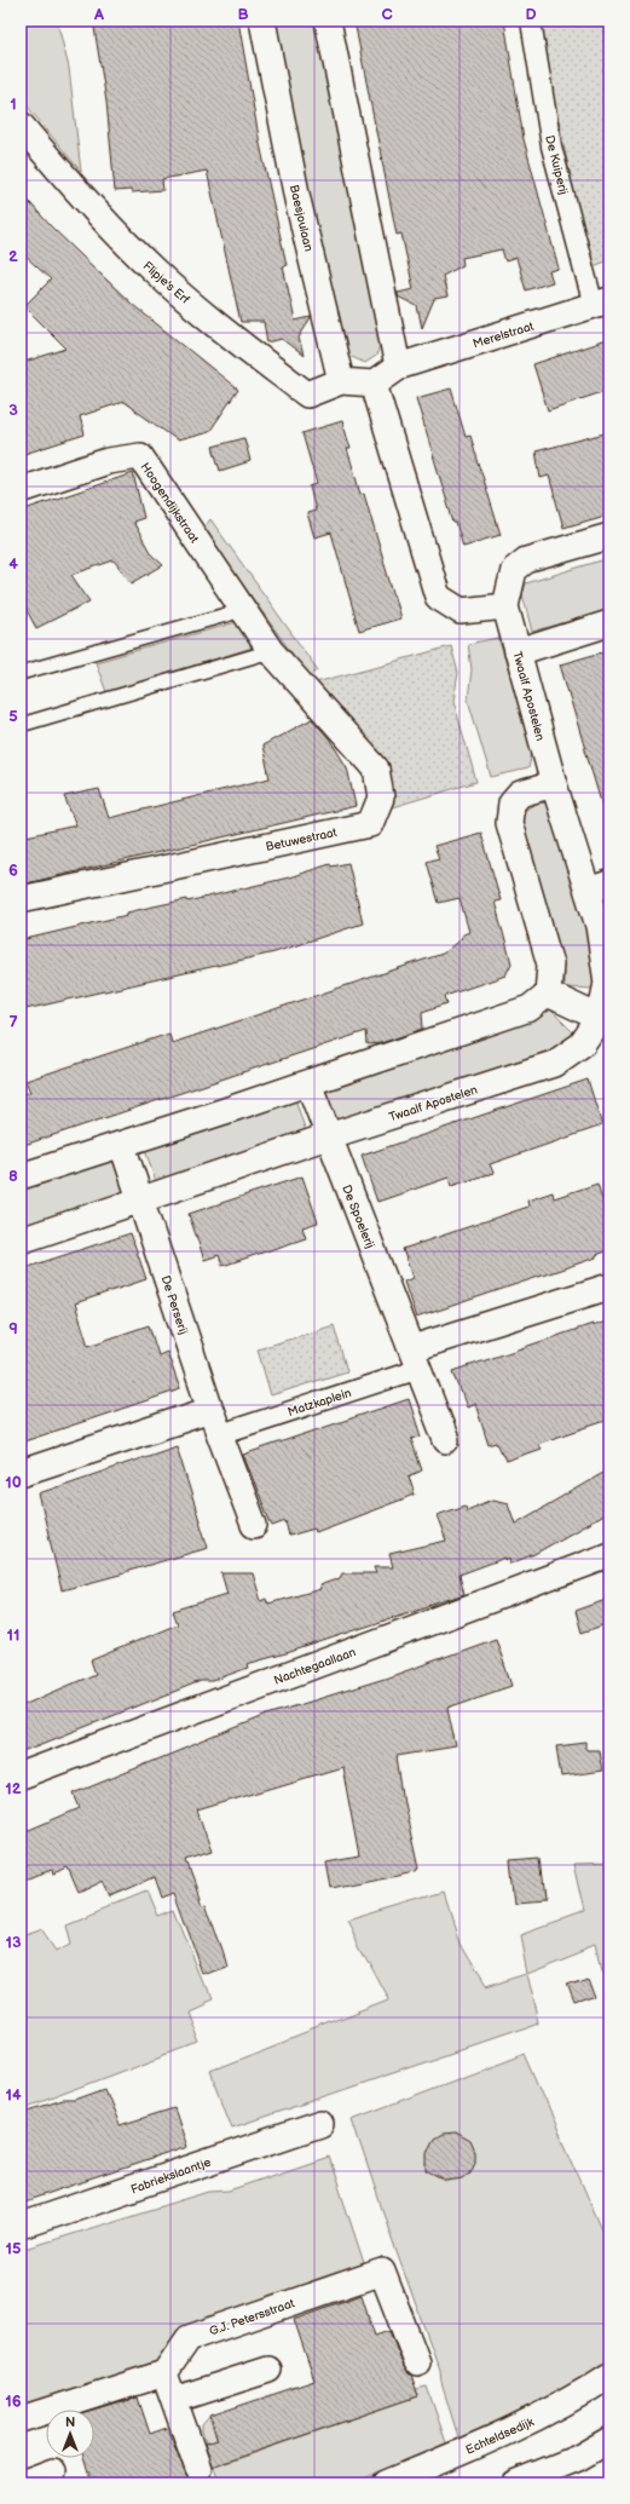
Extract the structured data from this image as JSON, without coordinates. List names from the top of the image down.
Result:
{
  "streets": {
    "street": [
      "De Kuiperij",
      "Baesjoulaan",
      "Flipje's Erf",
      "Merelstraat",
      "Hoogendijkstraat",
      "Twaalf Apostelen",
      "Betuwestraat",
      "De Spoelerij",
      "De Perserij",
      "Matzkaplein",
      "Nachtegaallaan",
      "Fabriekslaantje",
      "G.J. Petersstraat",
      "Echteldsedijk"
    ]
  },
  "crossings": [
    ["De Kuiperij", "Merelstraat"],
    ["Baesjoulaan", "Flipje's Erf"],
    ["Hoogendijkstraat", "Betuwestraat"],
    ["Twaalf Apostelen", "De Spoelerij"],
    ["Twaalf Apostelen", "De Perserij"],
    ["De Spoelerij", "Matzkaplein"],
    ["De Perserij", "Matzkaplein"]
  ],
  "north": "top",
  "grid": {
    "columns": [
      "A",
      "B",
      "C",
      "D"
    ],
    "rows": [
      "1",
      "2",
      "3",
      "4",
      "5",
      "6",
      "7",
      "8",
      "9",
      "10",
      "11",
      "12",
      "13",
      "14",
      "15",
      "16"
    ]
  }
}
